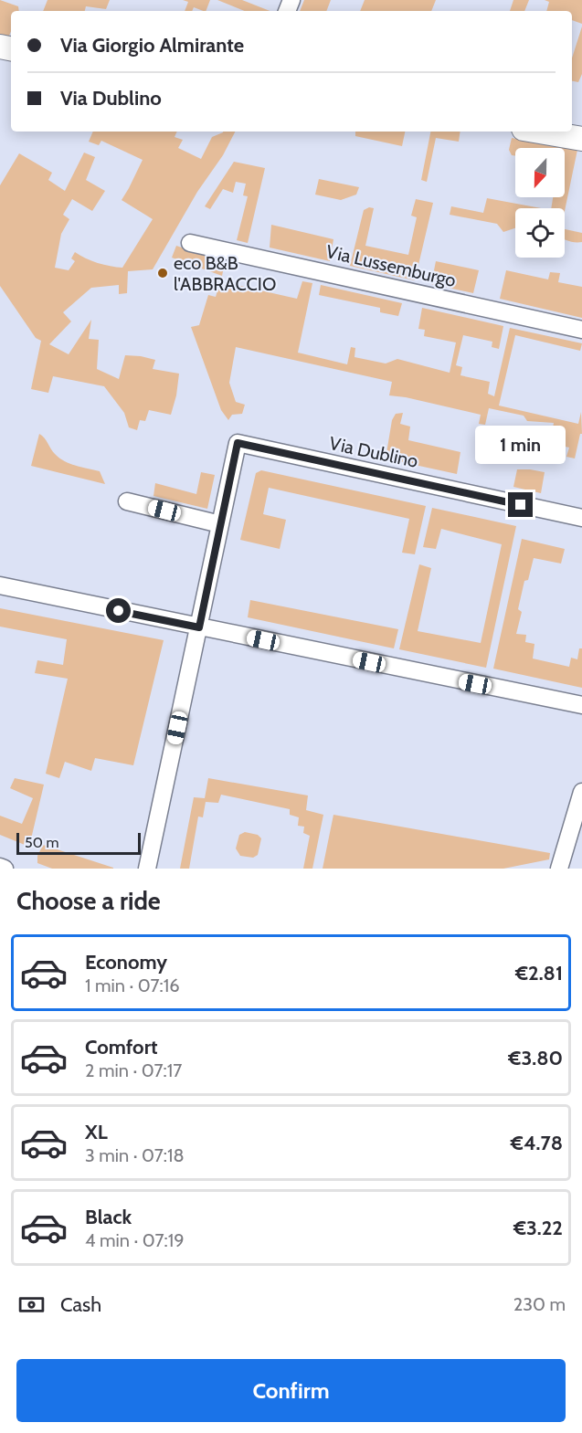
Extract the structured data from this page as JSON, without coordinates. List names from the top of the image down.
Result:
{
  "streets": {
    "street": ["Via Lussemburgo", "Via Dublino"]
  },
  "places": ["eco B&B l'ABBRACCIO"],
  "scale_bar": "50 m",
  "north": "bottom",
  "page": {
    "banner": ["Via Giorgio Almirante", "Via Dublino"],
    "bubble": "1 min",
    "scale": "50 m",
    "heading": "Choose a ride",
    "list": [
      {
        "name": "Economy",
        "note": "1 min · 07:16",
        "value": "€2.81"
      },
      {
        "name": "Comfort",
        "note": "2 min · 07:17",
        "value": "€3.80"
      },
      {
        "name": "XL",
        "note": "3 min · 07:18",
        "value": "€4.78"
      },
      {
        "name": "Black",
        "note": "4 min · 07:19",
        "value": "€3.22"
      }
    ],
    "pay": ["Cash", "230 m"],
    "buttons": "Confirm"
  }
}
